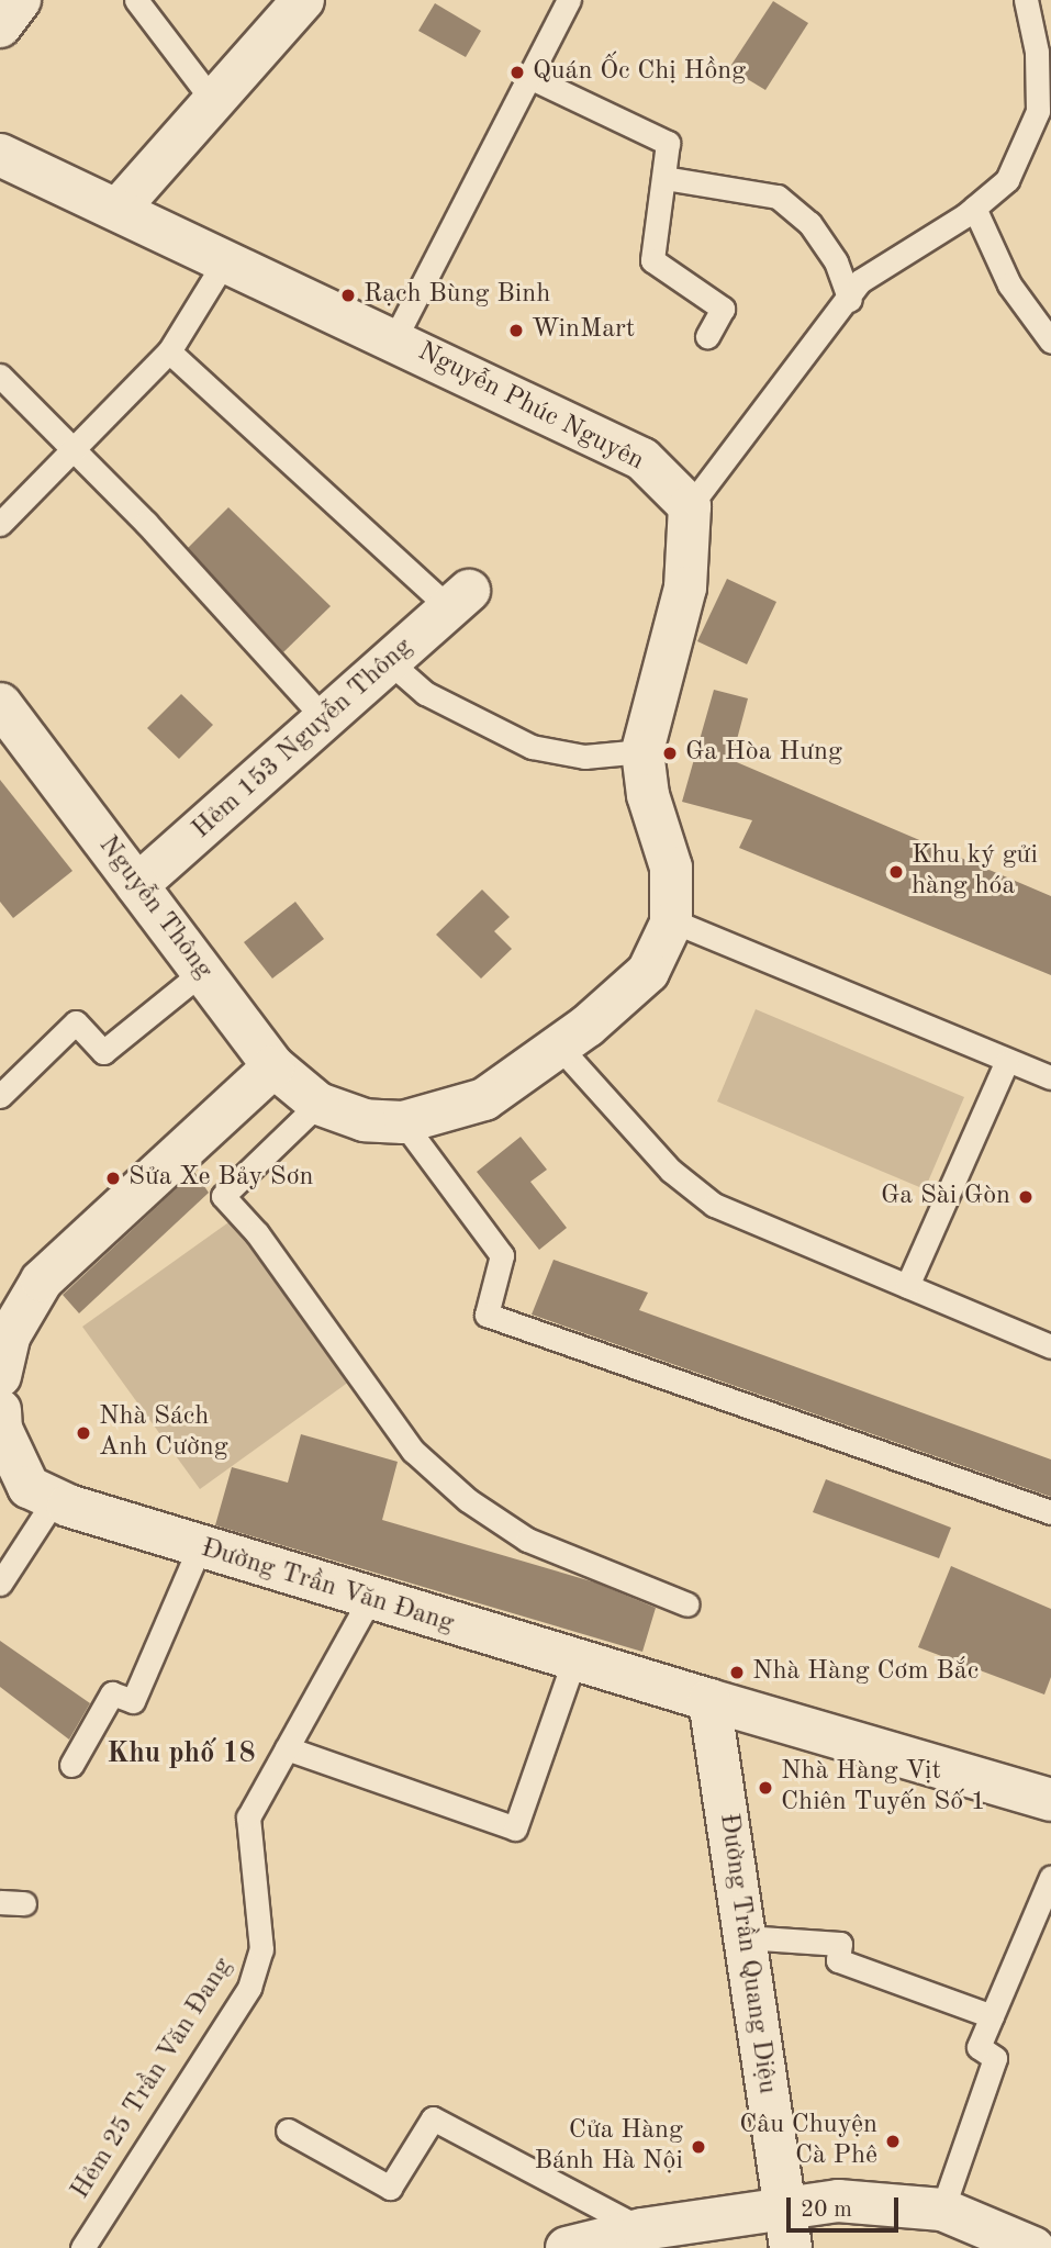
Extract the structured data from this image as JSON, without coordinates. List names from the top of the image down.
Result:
{
  "streets": {
    "street": [
      "Nguyễn Phúc Nguyên",
      "Hẻm 153 Nguyễn Thông",
      "Nguyễn Thông",
      "Đường Trần Văn Đang",
      "Đường Trần Quang Diệu"
    ],
    "lane": ["Hẻm 25 Trần Văn Đang"]
  },
  "crossings": [
    ["Hẻm 153 Nguyễn Thông", "Nguyễn Thông"],
    ["Đường Trần Văn Đang", "Đường Trần Quang Diệu"],
    ["Đường Trần Văn Đang", "Hẻm 25 Trần Văn Đang"]
  ],
  "districts": ["Khu phố 18"],
  "places": [
    "Quán Ốc Chị Hồng",
    "Rạch Bùng Binh",
    "WinMart",
    "Ga Hòa Hưng",
    "Khu ký gửi hàng hóa",
    "Sửa Xe Bảy Sơn",
    "Ga Sài Gòn",
    "Nhà Sách Anh Cường",
    "Nhà Hàng Cơm Bắc",
    "Nhà Hàng Vịt Chiên Tuyến Số 1",
    "Câu Chuyện Cà Phê",
    "Cửa Hàng Bánh Hà Nội"
  ],
  "scale_bar": "20 m"
}
